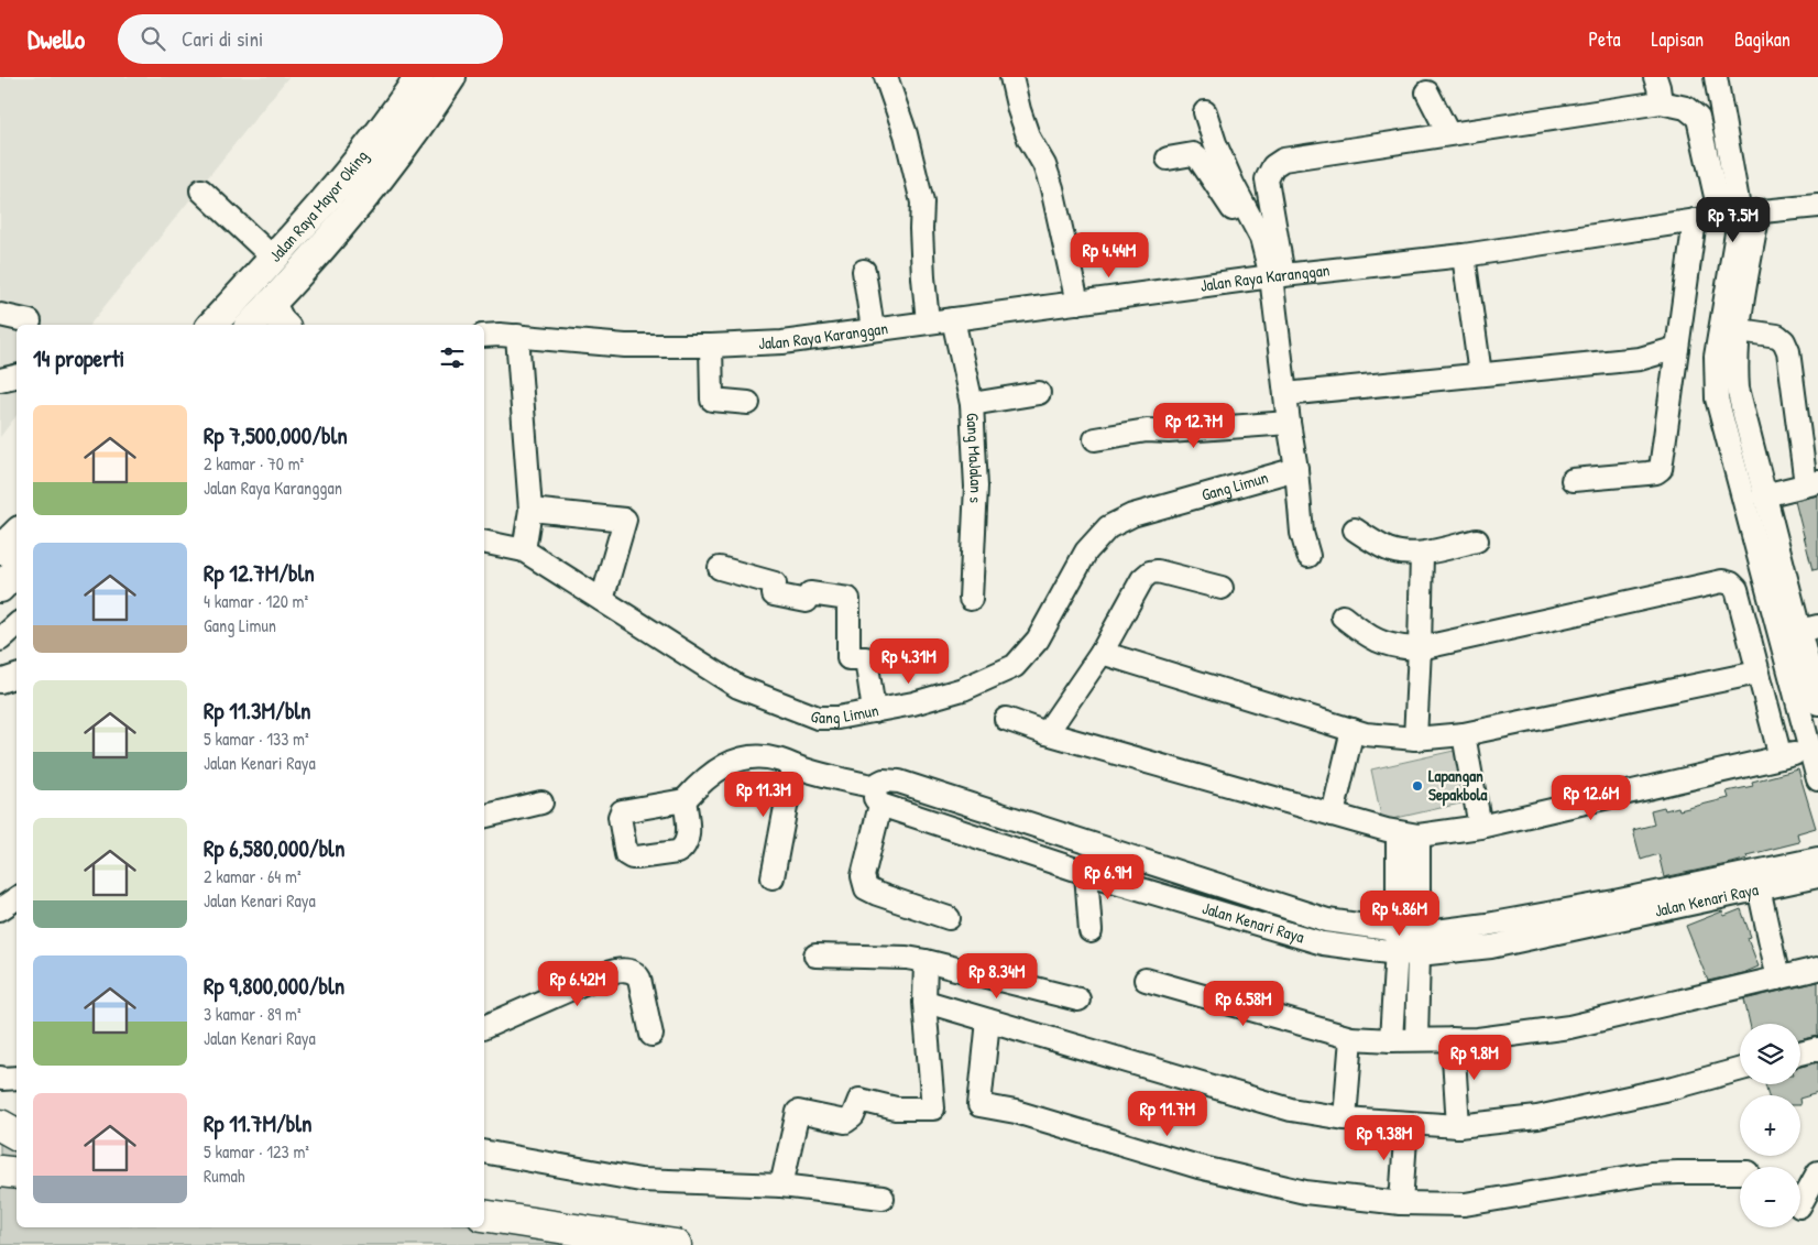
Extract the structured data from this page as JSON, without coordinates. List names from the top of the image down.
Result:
{
  "streets": {
    "main road": ["Jalan Raya Mayor Oking"],
    "street": [
      "Jalan Raya Karanggan",
      "Gang MaJalan s",
      "Gang Limun",
      "Jalan Kenari Raya"
    ]
  },
  "crossings": [
    ["Jalan Raya Karanggan", "Gang MaJalan s"]
  ],
  "places": ["Lapangan Sepakbola"],
  "page": {
    "header": "Dwello",
    "search": "Cari di sini",
    "nav": ["Peta", "Lapisan", "Bagikan"],
    "price": [
      "Rp 7.5M",
      "Rp 4.44M",
      "Rp 12.7M",
      "Rp 4.31M",
      "Rp 11.3M",
      "Rp 12.6M",
      "Rp 6.9M",
      "Rp 4.86M",
      "Rp 8.34M",
      "Rp 6.42M",
      "Rp 6.58M",
      "Rp 9.8M",
      "Rp 11.7M",
      "Rp 9.38M"
    ],
    "heading": "14 properti",
    "list": [
      {
        "name": "Rp 7,500,000/bln",
        "note": "2 kamar · 70 m² · Jalan Raya Karanggan"
      },
      {
        "name": "Rp 12.7M/bln",
        "note": "4 kamar · 120 m² · Gang Limun"
      },
      {
        "name": "Rp 11.3M/bln",
        "note": "5 kamar · 133 m² · Jalan Kenari Raya"
      },
      {
        "name": "Rp 6,580,000/bln",
        "note": "2 kamar · 64 m² · Jalan Kenari Raya"
      },
      {
        "name": "Rp 9,800,000/bln",
        "note": "3 kamar · 89 m² · Jalan Kenari Raya"
      },
      {
        "name": "Rp 11.7M/bln",
        "note": "5 kamar · 123 m² · Rumah"
      }
    ],
    "map_buttons": ["+", "−"]
  }
}
